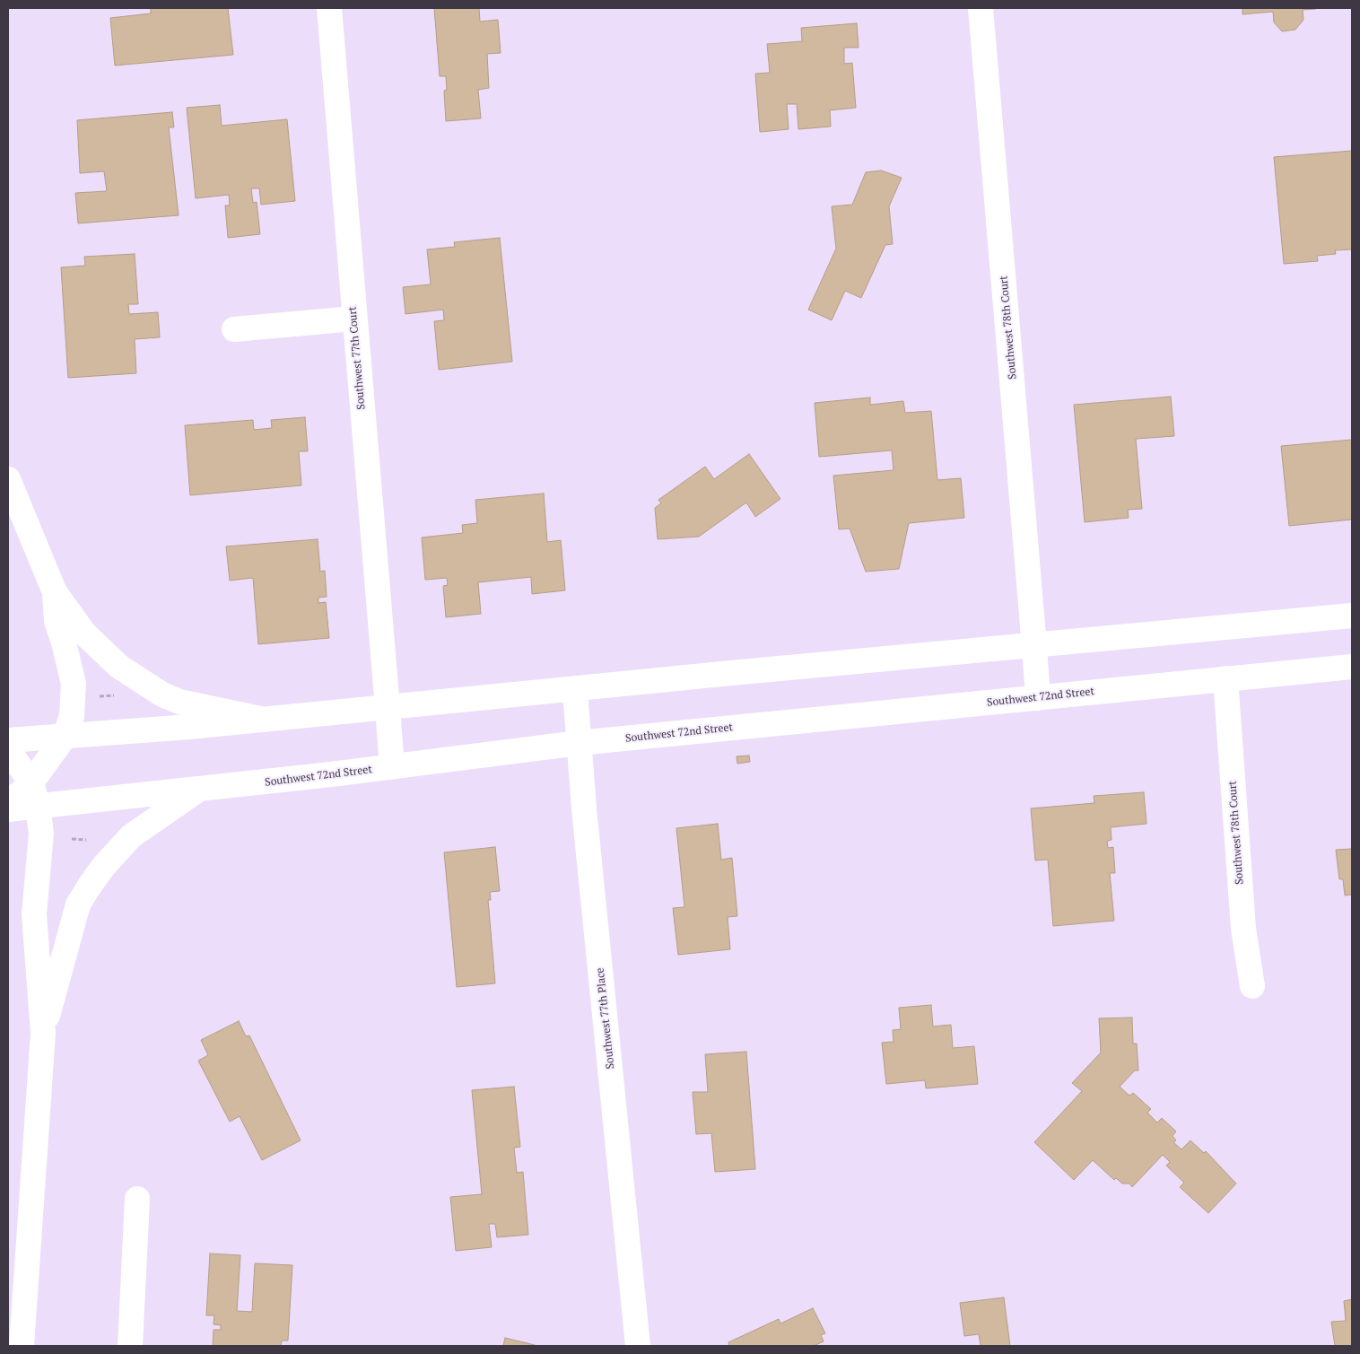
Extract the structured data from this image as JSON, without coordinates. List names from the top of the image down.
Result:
{
  "streets": {
    "main road": [
      "Southwest 78th Court",
      "Southwest 77th Court",
      "Southwest 72nd Street",
      "Southwest 77th Place"
    ]
  },
  "crossings": [
    ["Southwest 78th Court", "Southwest 72nd Street"],
    ["Southwest 77th Court", "Southwest 72nd Street"],
    ["Southwest 72nd Street", "Southwest 77th Place"]
  ]
}
